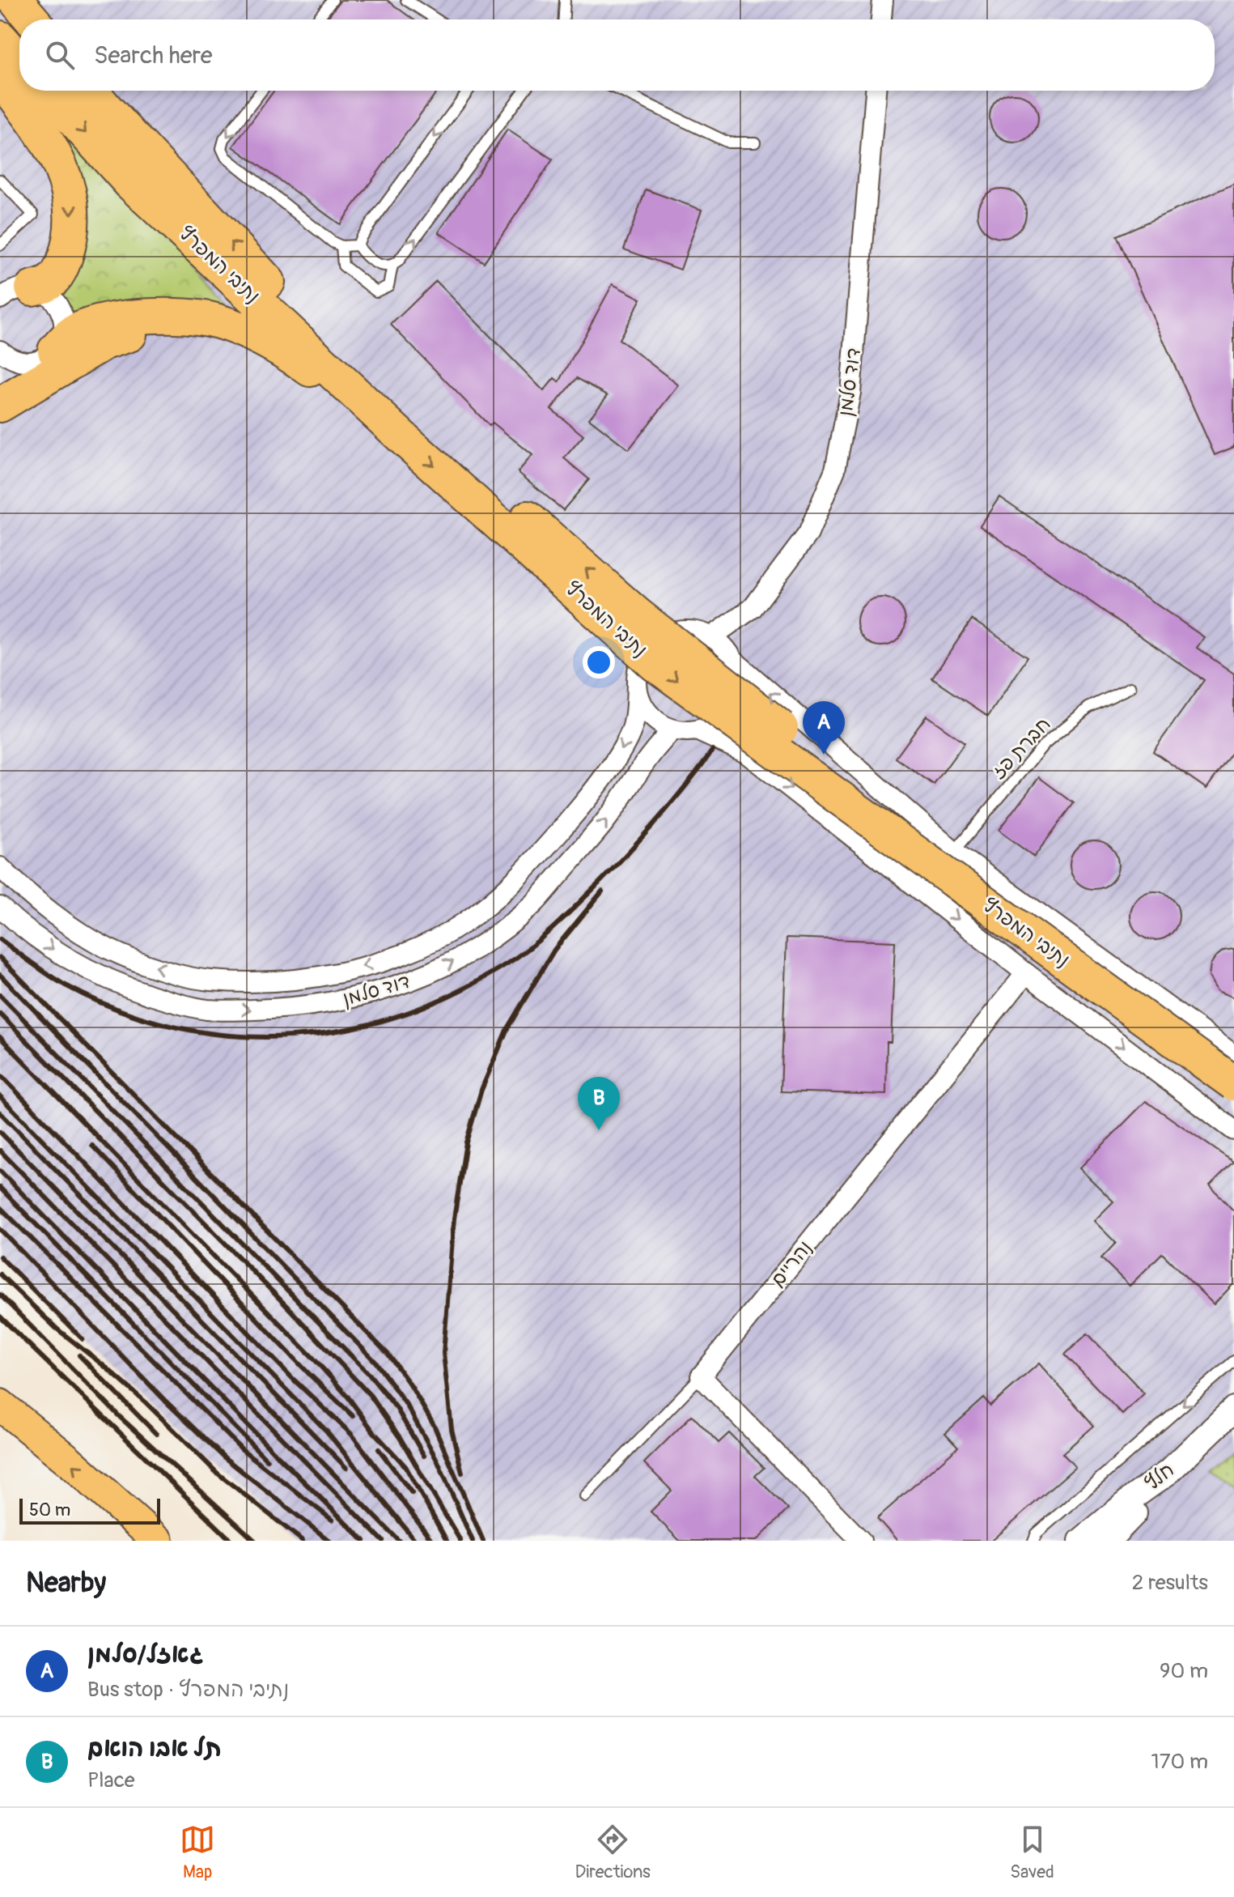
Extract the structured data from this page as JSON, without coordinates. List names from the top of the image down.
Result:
{
  "streets": {
    "highway": ["נתיבי המפרץ"],
    "street": ["דוד סלמן", "נהריים", "חלץ"],
    "lane": ["חברת פז"]
  },
  "scale_bar": "50 m",
  "page": {
    "search": "Search here",
    "pins": ["A", "B"],
    "scale": "50 m",
    "heading": ["Nearby", "2 results"],
    "list": [
      {
        "mark": "A",
        "name": "גאזל/סלמן",
        "note": "Bus stop · נתיבי המפרץ",
        "value": "90 m"
      },
      {
        "mark": "B",
        "name": "תל אבו הואם",
        "note": "Place",
        "value": "170 m"
      }
    ],
    "nav": ["Map", "Directions", "Saved"]
  }
}
